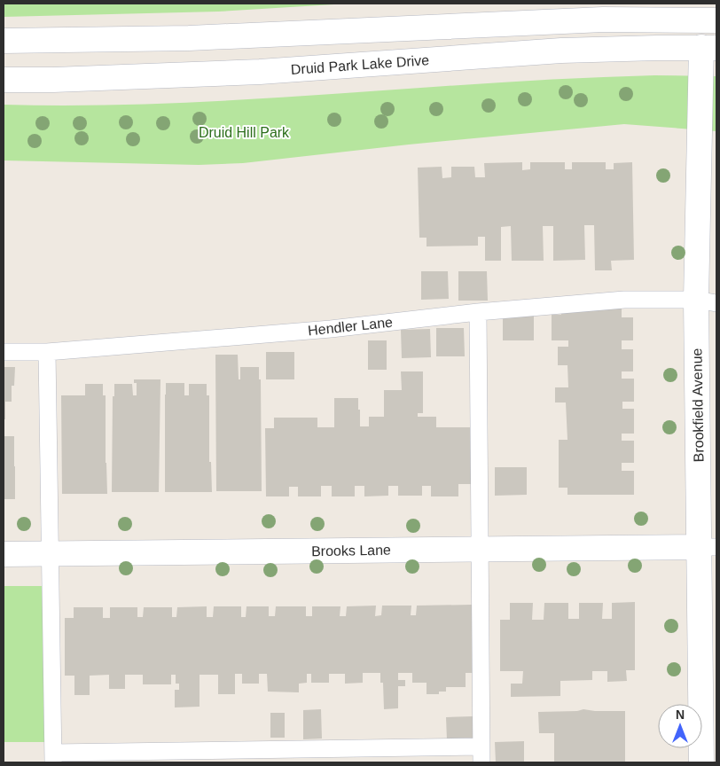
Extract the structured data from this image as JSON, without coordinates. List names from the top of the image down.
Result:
{
  "streets": {
    "street": ["Druid Park Lake Drive", "Brookfield Avenue", "Brooks Lane"],
    "lane": ["Hendler Lane"]
  },
  "crossings": [
    ["Druid Park Lake Drive", "Brookfield Avenue"],
    ["Hendler Lane", "Brookfield Avenue"],
    ["Brookfield Avenue", "Brooks Lane"]
  ],
  "parks": ["Druid Hill Park"],
  "north": "top"
}
